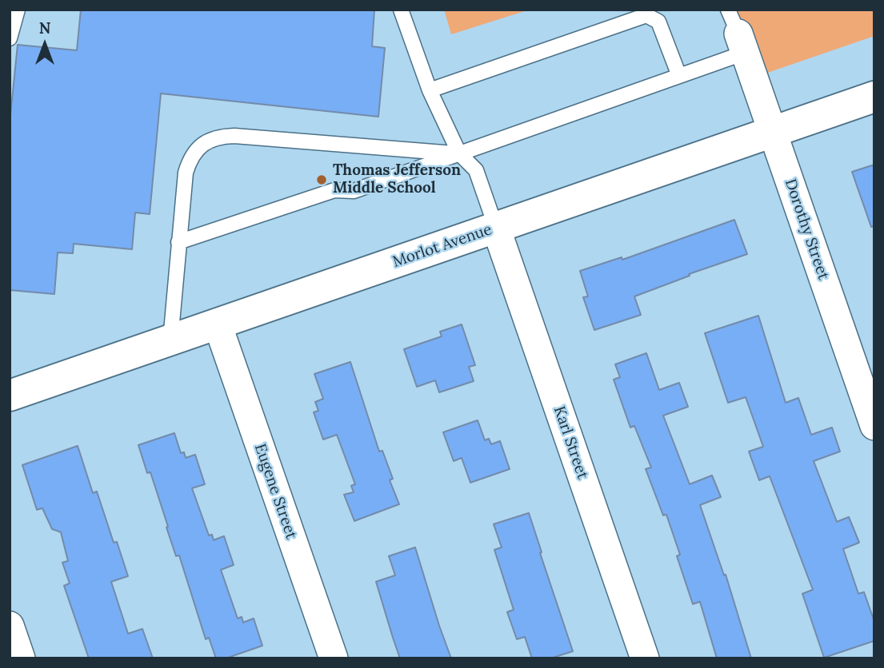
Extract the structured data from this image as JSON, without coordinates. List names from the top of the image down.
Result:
{
  "streets": {
    "street": [
      "Dorothy Street",
      "Morlot Avenue",
      "Karl Street",
      "Eugene Street"
    ]
  },
  "crossings": [
    ["Dorothy Street", "Morlot Avenue"],
    ["Morlot Avenue", "Karl Street"],
    ["Morlot Avenue", "Eugene Street"]
  ],
  "places": ["Thomas Jefferson Middle School"],
  "north": "top"
}
